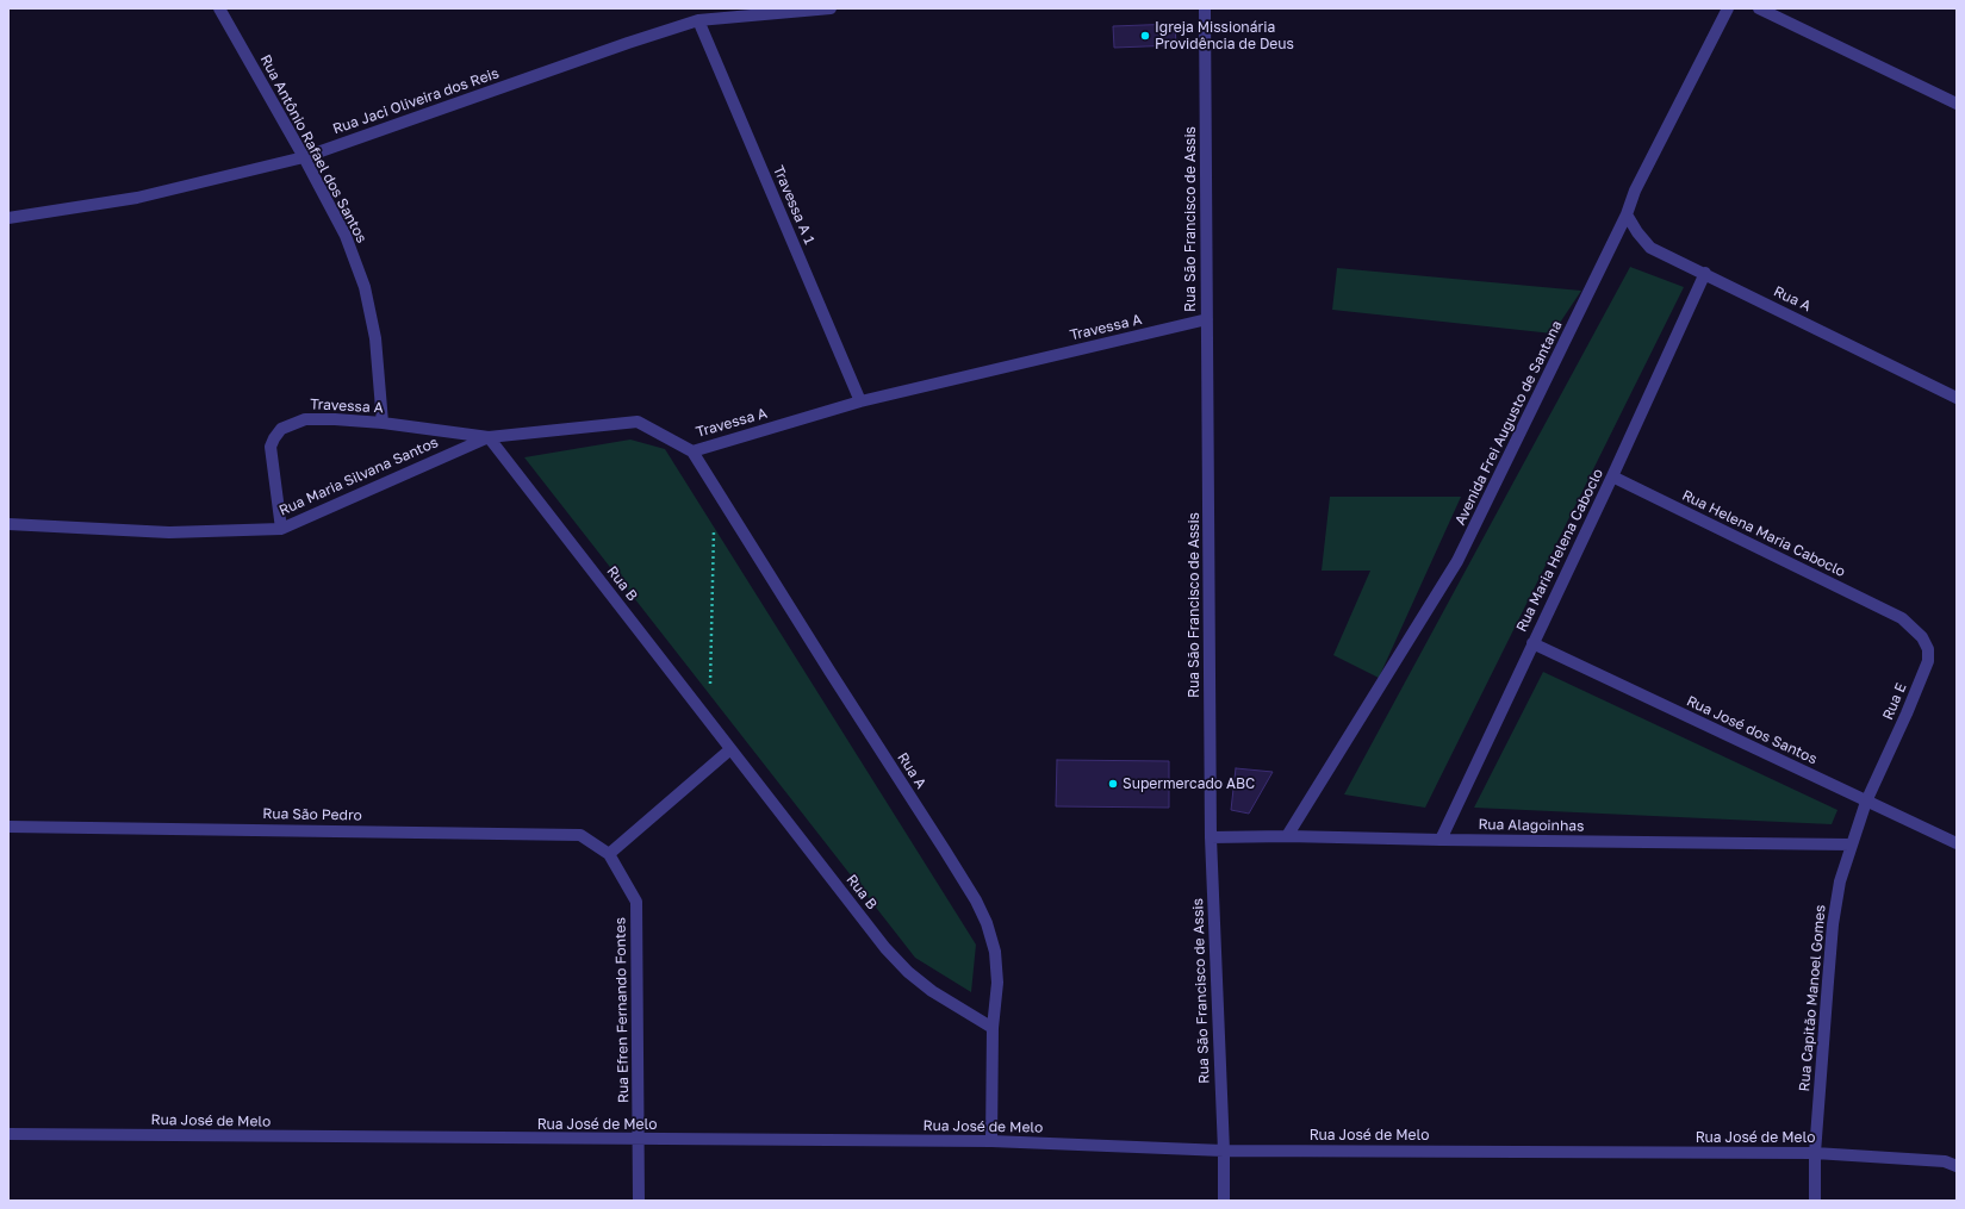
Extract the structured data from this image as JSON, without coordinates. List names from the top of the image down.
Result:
{
  "streets": {
    "street": [
      "Rua Jaci Oliveira dos Reis",
      "Rua Antônio Rafael dos Santos",
      "Travessa A 1",
      "Rua São Francisco de Assis",
      "Rua A",
      "Travessa A",
      "Avenida Frei Augusto de Santana",
      "Rua Maria Silvana Santos",
      "Rua Helena Maria Caboclo",
      "Rua Maria Helena Caboclo",
      "Rua B",
      "Rua E",
      "Rua José dos Santos",
      "Rua São Pedro",
      "Rua Alagoinhas",
      "Rua Capitão Manoel Gomes",
      "Rua Efren Fernando Fontes",
      "Rua José de Melo"
    ]
  },
  "crossings": [
    ["Rua Jaci Oliveira dos Reis", "Rua Antônio Rafael dos Santos"],
    ["Rua Jaci Oliveira dos Reis", "Travessa A 1"],
    ["Rua Antônio Rafael dos Santos", "Travessa A"],
    ["Travessa A 1", "Travessa A"],
    ["Rua São Francisco de Assis", "Travessa A"],
    ["Rua São Francisco de Assis", "Rua Alagoinhas"],
    ["Rua São Francisco de Assis", "Rua José de Melo"],
    ["Rua A", "Travessa A"],
    ["Rua A", "Avenida Frei Augusto de Santana"],
    ["Rua A", "Rua Maria Helena Caboclo"],
    ["Rua A", "Rua B"],
    ["Rua A", "Rua José de Melo"],
    ["Travessa A", "Rua Maria Silvana Santos"],
    ["Travessa A", "Rua B"],
    ["Avenida Frei Augusto de Santana", "Rua Alagoinhas"],
    ["Rua Maria Silvana Santos", "Rua B"],
    ["Rua Helena Maria Caboclo", "Rua Maria Helena Caboclo"],
    ["Rua Helena Maria Caboclo", "Rua E"],
    ["Rua Maria Helena Caboclo", "Rua José dos Santos"],
    ["Rua Maria Helena Caboclo", "Rua Alagoinhas"],
    ["Rua E", "Rua José dos Santos"],
    ["Rua E", "Rua Capitão Manoel Gomes"],
    ["Rua José dos Santos", "Rua Capitão Manoel Gomes"],
    ["Rua São Pedro", "Rua Efren Fernando Fontes"],
    ["Rua Alagoinhas", "Rua Capitão Manoel Gomes"],
    ["Rua Capitão Manoel Gomes", "Rua José de Melo"],
    ["Rua Efren Fernando Fontes", "Rua José de Melo"]
  ],
  "places": ["Igreja Missionária Providência de Deus", "Supermercado ABC"]
}
